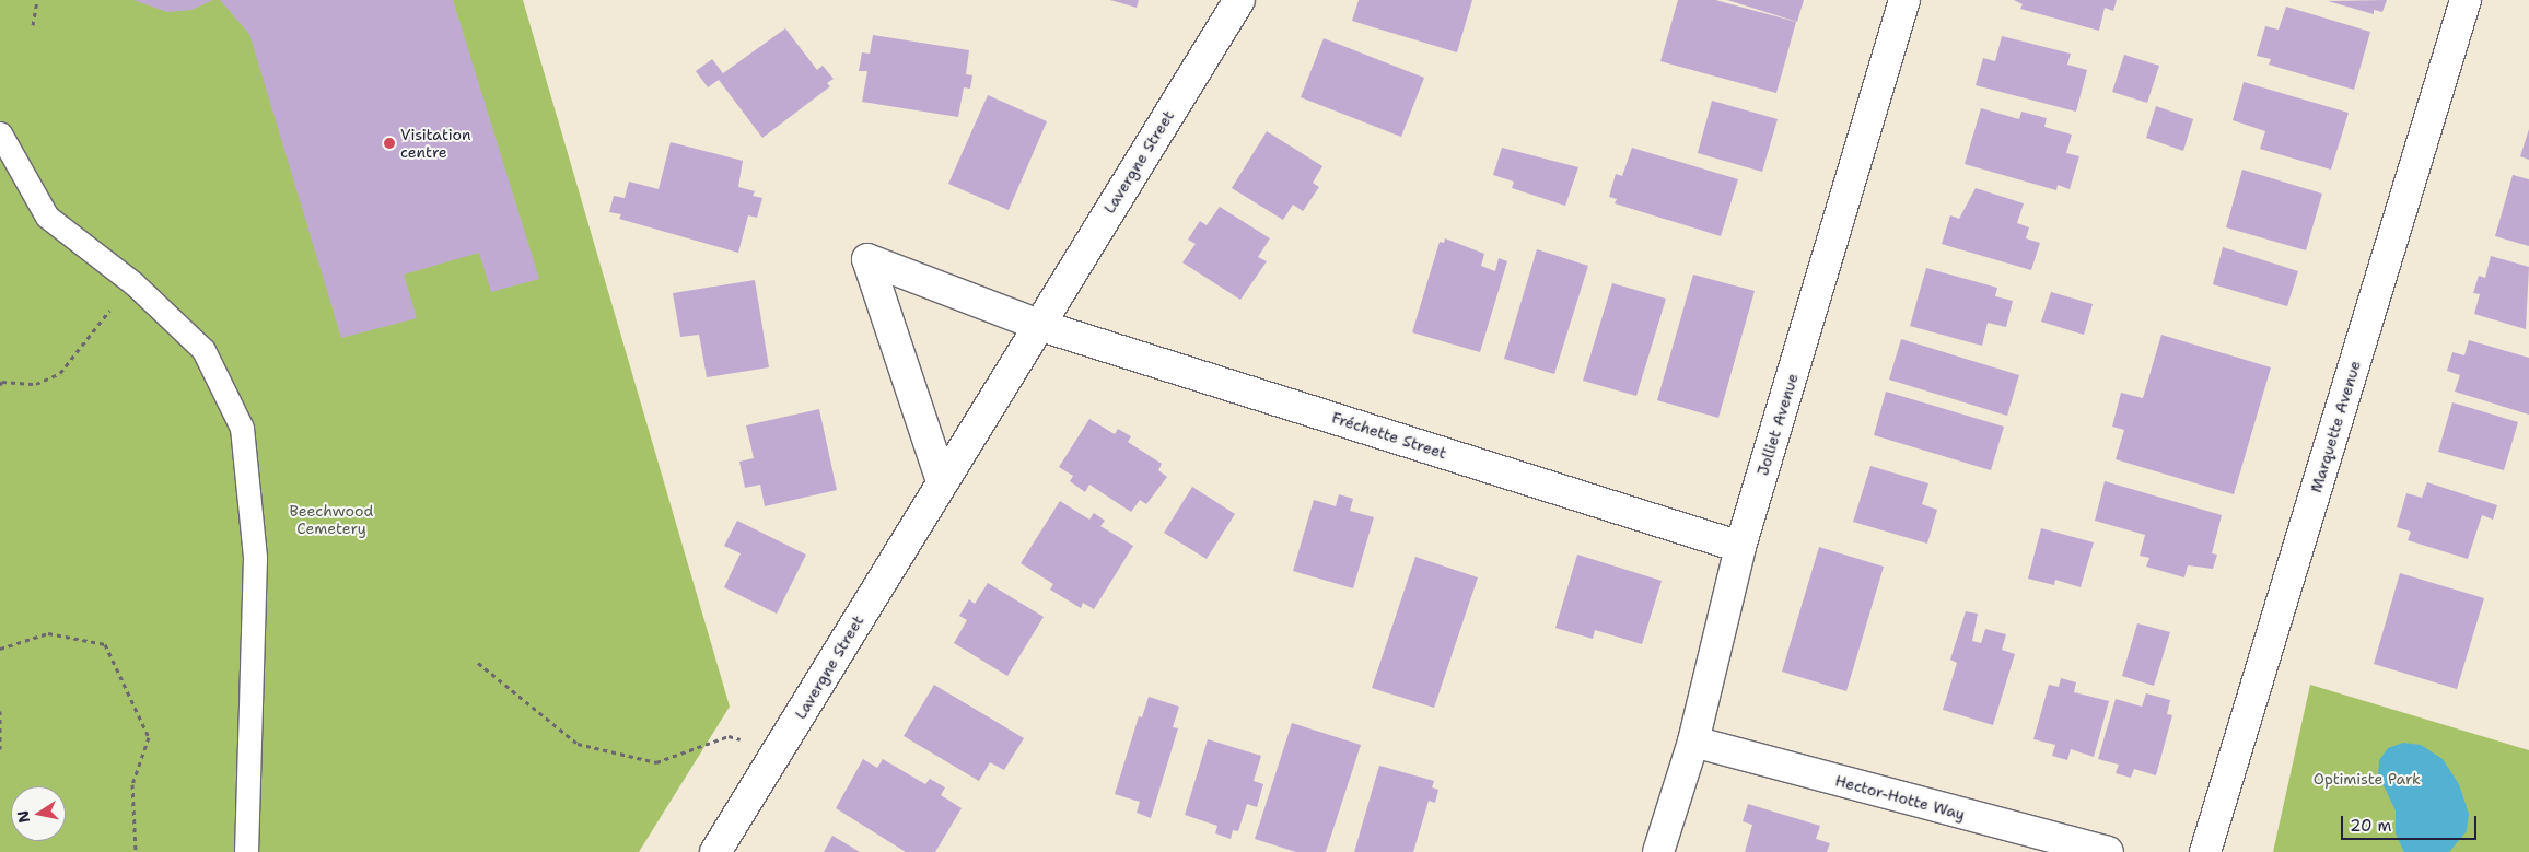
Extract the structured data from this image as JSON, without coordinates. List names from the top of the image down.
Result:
{
  "streets": {
    "street": [
      "Lavergne Street",
      "Jolliet Avenue",
      "Marquette Avenue",
      "Fréchette Street",
      "Hector-Hotte Way"
    ]
  },
  "crossings": [
    ["Lavergne Street", "Fréchette Street"],
    ["Jolliet Avenue", "Fréchette Street"],
    ["Jolliet Avenue", "Hector-Hotte Way"]
  ],
  "parks": ["Beechwood Cemetery", "Optimiste Park"],
  "places": ["Visitation centre"],
  "scale_bar": "20 m",
  "north": "left"
}
